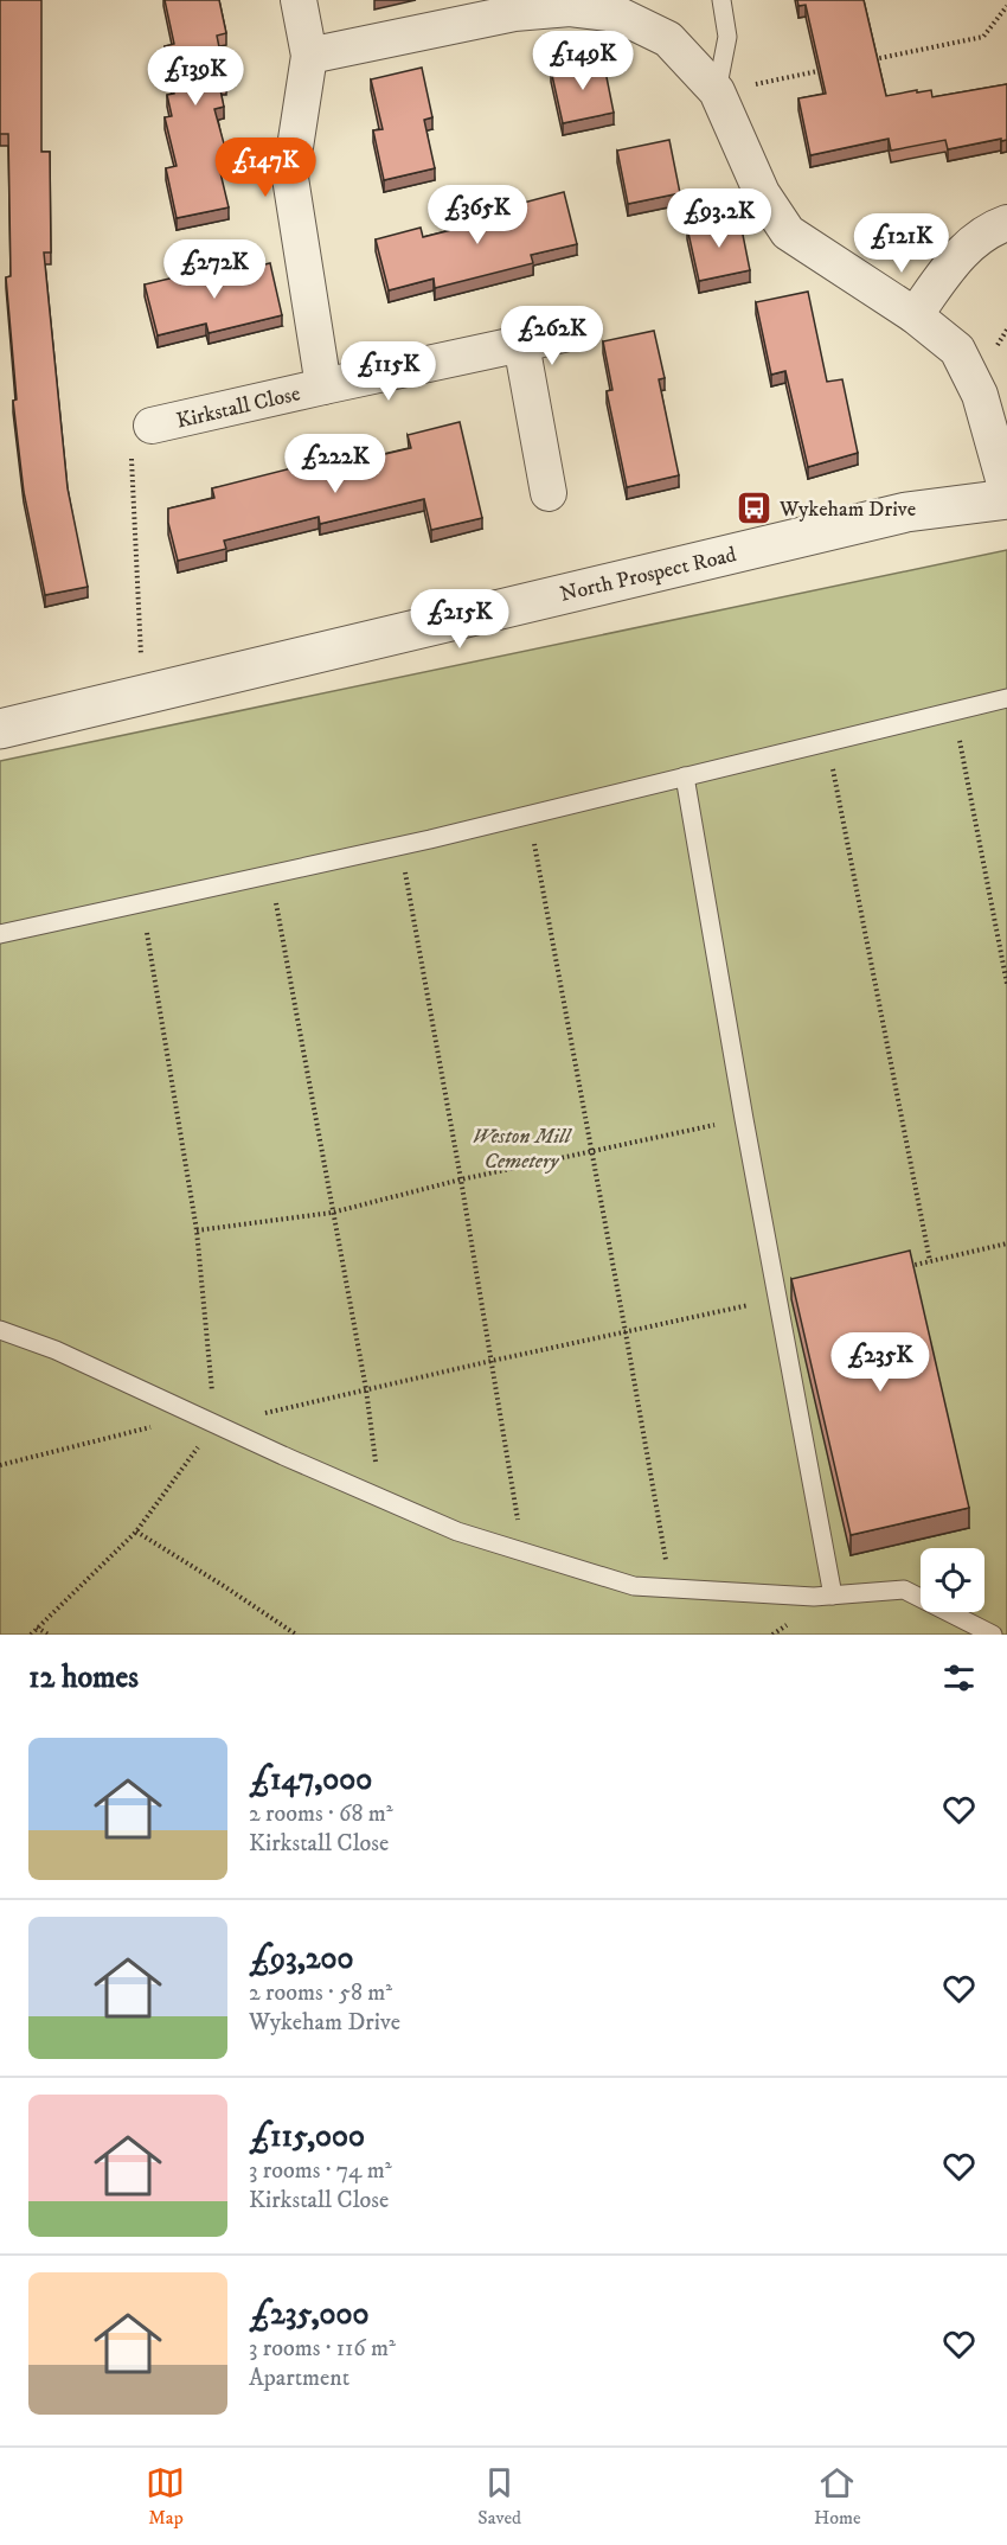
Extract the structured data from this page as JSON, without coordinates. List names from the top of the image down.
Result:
{
  "streets": {
    "street": ["Kirkstall Close", "North Prospect Road"]
  },
  "parks": ["Weston Mill Cemetery"],
  "places": {
    "bus stop": ["Wykeham Drive"]
  },
  "page": {
    "price": [
      "£149K",
      "£139K",
      "£147K",
      "£365K",
      "£93.2K",
      "£121K",
      "£272K",
      "£262K",
      "£115K",
      "£222K",
      "£215K",
      "£235K"
    ],
    "heading": "12 homes",
    "list": [
      {
        "name": "£147,000",
        "note": "2 rooms · 68 m² · Kirkstall Close"
      },
      {
        "name": "£93,200",
        "note": "2 rooms · 58 m² · Wykeham Drive"
      },
      {
        "name": "£115,000",
        "note": "3 rooms · 74 m² · Kirkstall Close"
      },
      {
        "name": "£235,000",
        "note": "3 rooms · 116 m² · Apartment"
      }
    ],
    "tabs": ["Map", "Saved", "Home"]
  }
}
